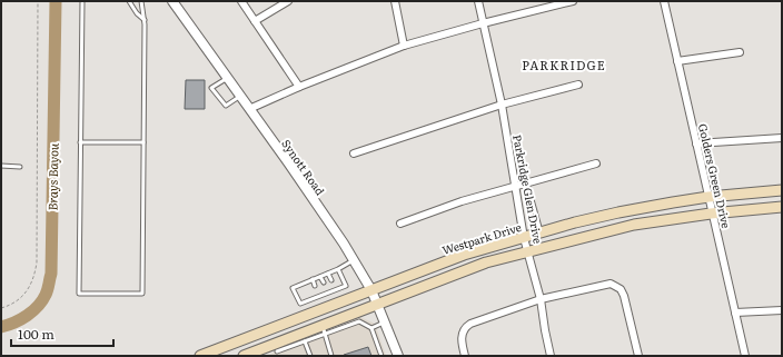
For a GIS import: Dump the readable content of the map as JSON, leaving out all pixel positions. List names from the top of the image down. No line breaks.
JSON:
{"streets":{"main road":["Westpark Drive"],"street":["Synott Road","Golders Green Drive","Parkridge Glen Drive"]},"crossings":[["Synott Road","Westpark Drive"],["Golders Green Drive","Westpark Drive"],["Parkridge Glen Drive","Westpark Drive"]],"districts":["PARKRIDGE"],"water":["Brays Bayou"],"scale_bar":"100 m"}
